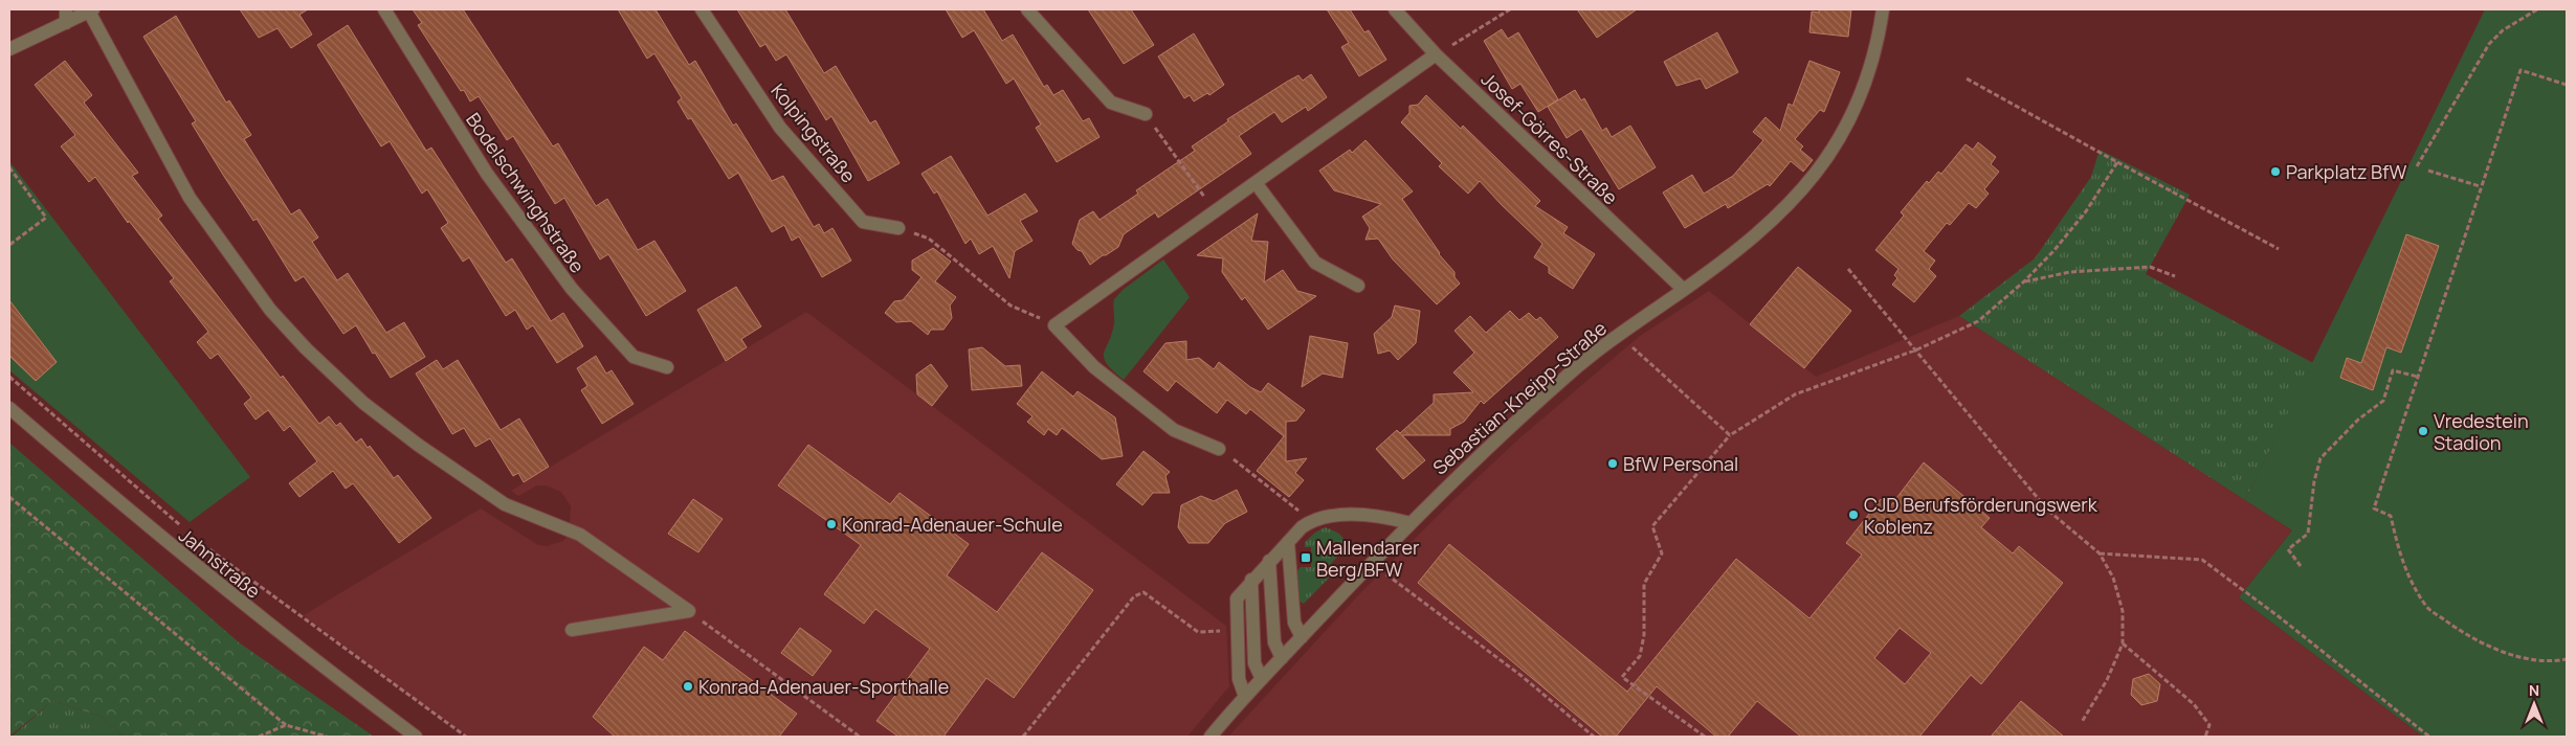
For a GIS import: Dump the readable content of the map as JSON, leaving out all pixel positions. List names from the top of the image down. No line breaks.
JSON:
{"streets":{"street":["Kolpingstraße","Josef-Görres-Straße","Bodelschwinghstraße","Sebastian-Kneipp-Straße","Jahnstraße"]},"crossings":[["Josef-Görres-Straße","Sebastian-Kneipp-Straße"]],"places":{"other":["Parkplatz BfW","Vredestein Stadion","BfW Personal","CJD Berufsförderungswerk Koblenz","Konrad-Adenauer-Schule","Konrad-Adenauer-Sporthalle"],"transit":["Mallendarer Berg/BFW"]},"north":"top"}
